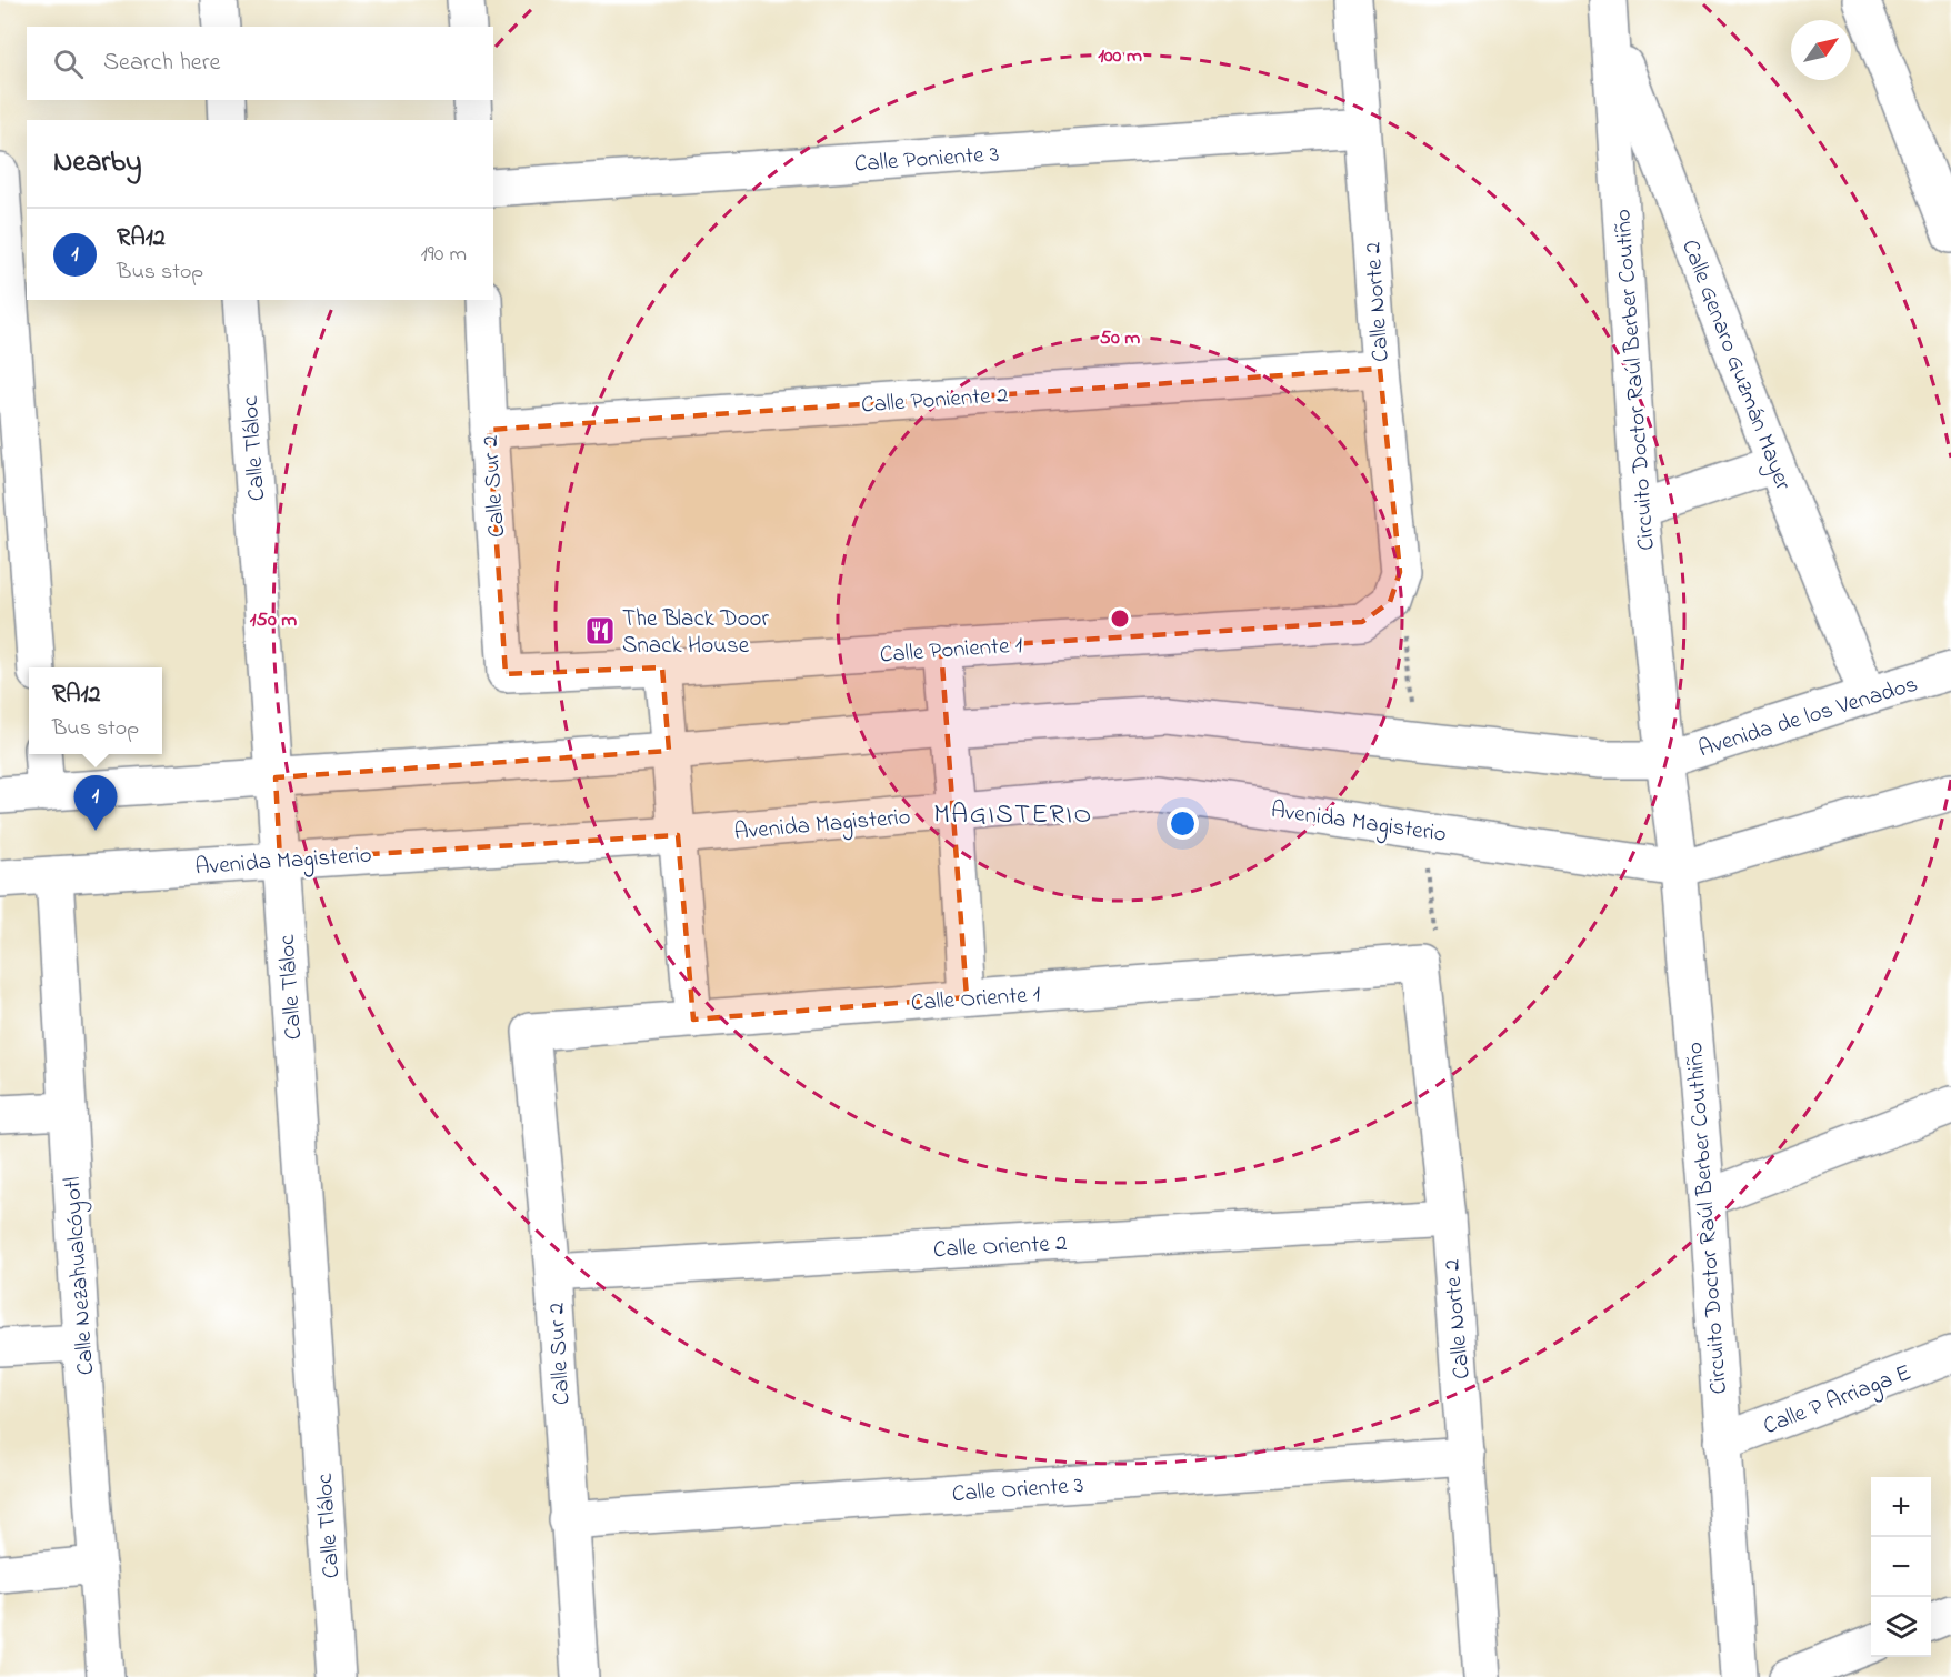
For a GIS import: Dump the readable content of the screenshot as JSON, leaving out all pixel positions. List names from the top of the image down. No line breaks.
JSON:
{"streets":{"street":["Calle Poniente 3","Calle Norte 2","Calle Genaro Guzmán Mayer","Circuito Doctor Raúl Berber Coutiño","Calle Poniente 2","Calle Tláloc","Calle Sur 2","Calle Poniente 1","Avenida de los Venados","Avenida Magisterio","Calle Oriente 1","Circuito Doctor Raúl Berber Couthiño","Calle Oriente 2","Calle Nezahualcóyotl","Calle P Arriaga E","Calle Oriente 3"]},"crossings":[["Calle Poniente 3","Calle Norte 2"],["Calle Norte 2","Calle Poniente 2"],["Calle Norte 2","Calle Poniente 1"],["Calle Norte 2","Calle Oriente 1"],["Calle Norte 2","Calle Oriente 2"],["Calle Norte 2","Calle Oriente 3"],["Calle Genaro Guzmán Mayer","Circuito Doctor Raúl Berber Coutiño"],["Calle Genaro Guzmán Mayer","Avenida de los Venados"],["Circuito Doctor Raúl Berber Coutiño","Avenida de los Venados"],["Circuito Doctor Raúl Berber Coutiño","Circuito Doctor Raúl Berber Couthiño"],["Calle Poniente 2","Calle Sur 2"],["Calle Tláloc","Avenida Magisterio"],["Calle Sur 2","Calle Poniente 1"],["Calle Sur 2","Calle Oriente 1"],["Calle Sur 2","Calle Oriente 2"],["Calle Sur 2","Calle Oriente 3"],["Avenida de los Venados","Circuito Doctor Raúl Berber Couthiño"],["Avenida Magisterio","Circuito Doctor Raúl Berber Couthiño"],["Avenida Magisterio","Calle Nezahualcóyotl"],["Circuito Doctor Raúl Berber Couthiño","Calle P Arriaga E"]],"districts":["MAGISTERIO"],"places":{"restaurant":["The Black Door Snack House"]},"north":"top right","page":{"search":"Search here","heading":"Nearby","list":[{"mark":"1","name":"RA12","note":"Bus stop","value":"190 m"}],"popup":["RA12","Bus stop"],"pins":"1","map_buttons":["+","−"]},"rings":["100 m","50 m","150 m"]}
